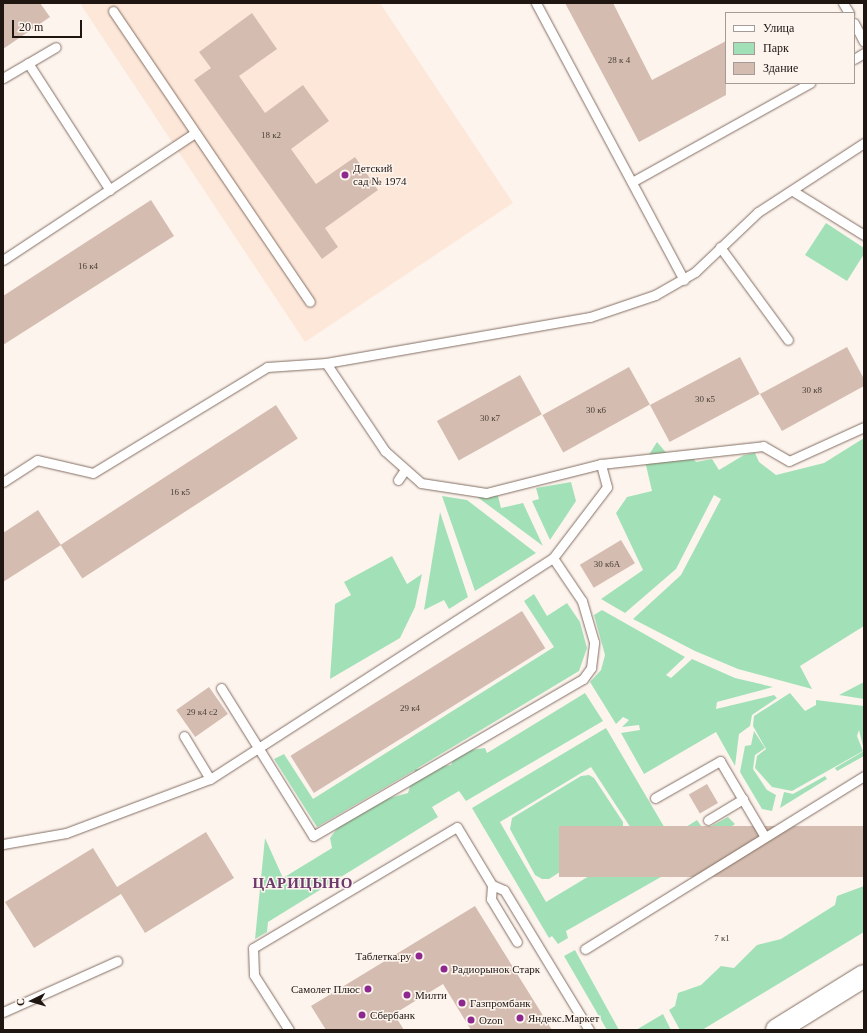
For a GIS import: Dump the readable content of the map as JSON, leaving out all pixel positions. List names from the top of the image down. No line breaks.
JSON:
{"districts":["ЦАРИЦЫНО"],"places":["Детский сад № 1974","Таблетка.ру","Радиорынок Старк","Самолет Плюс","Милти","Газпромбанк","Сбербанк","Яндекс.Маркет","Ozon"],"house_numbers":["28 к 4","18 к2","16 к4","30 к8","30 к5","30 к6","30 к7","16 к5","30 к6А","29 к4","29 к4 с2","7 к1"],"legend":["Улица","Парк","Здание"],"scale_bar":"20 m","north":"left"}
